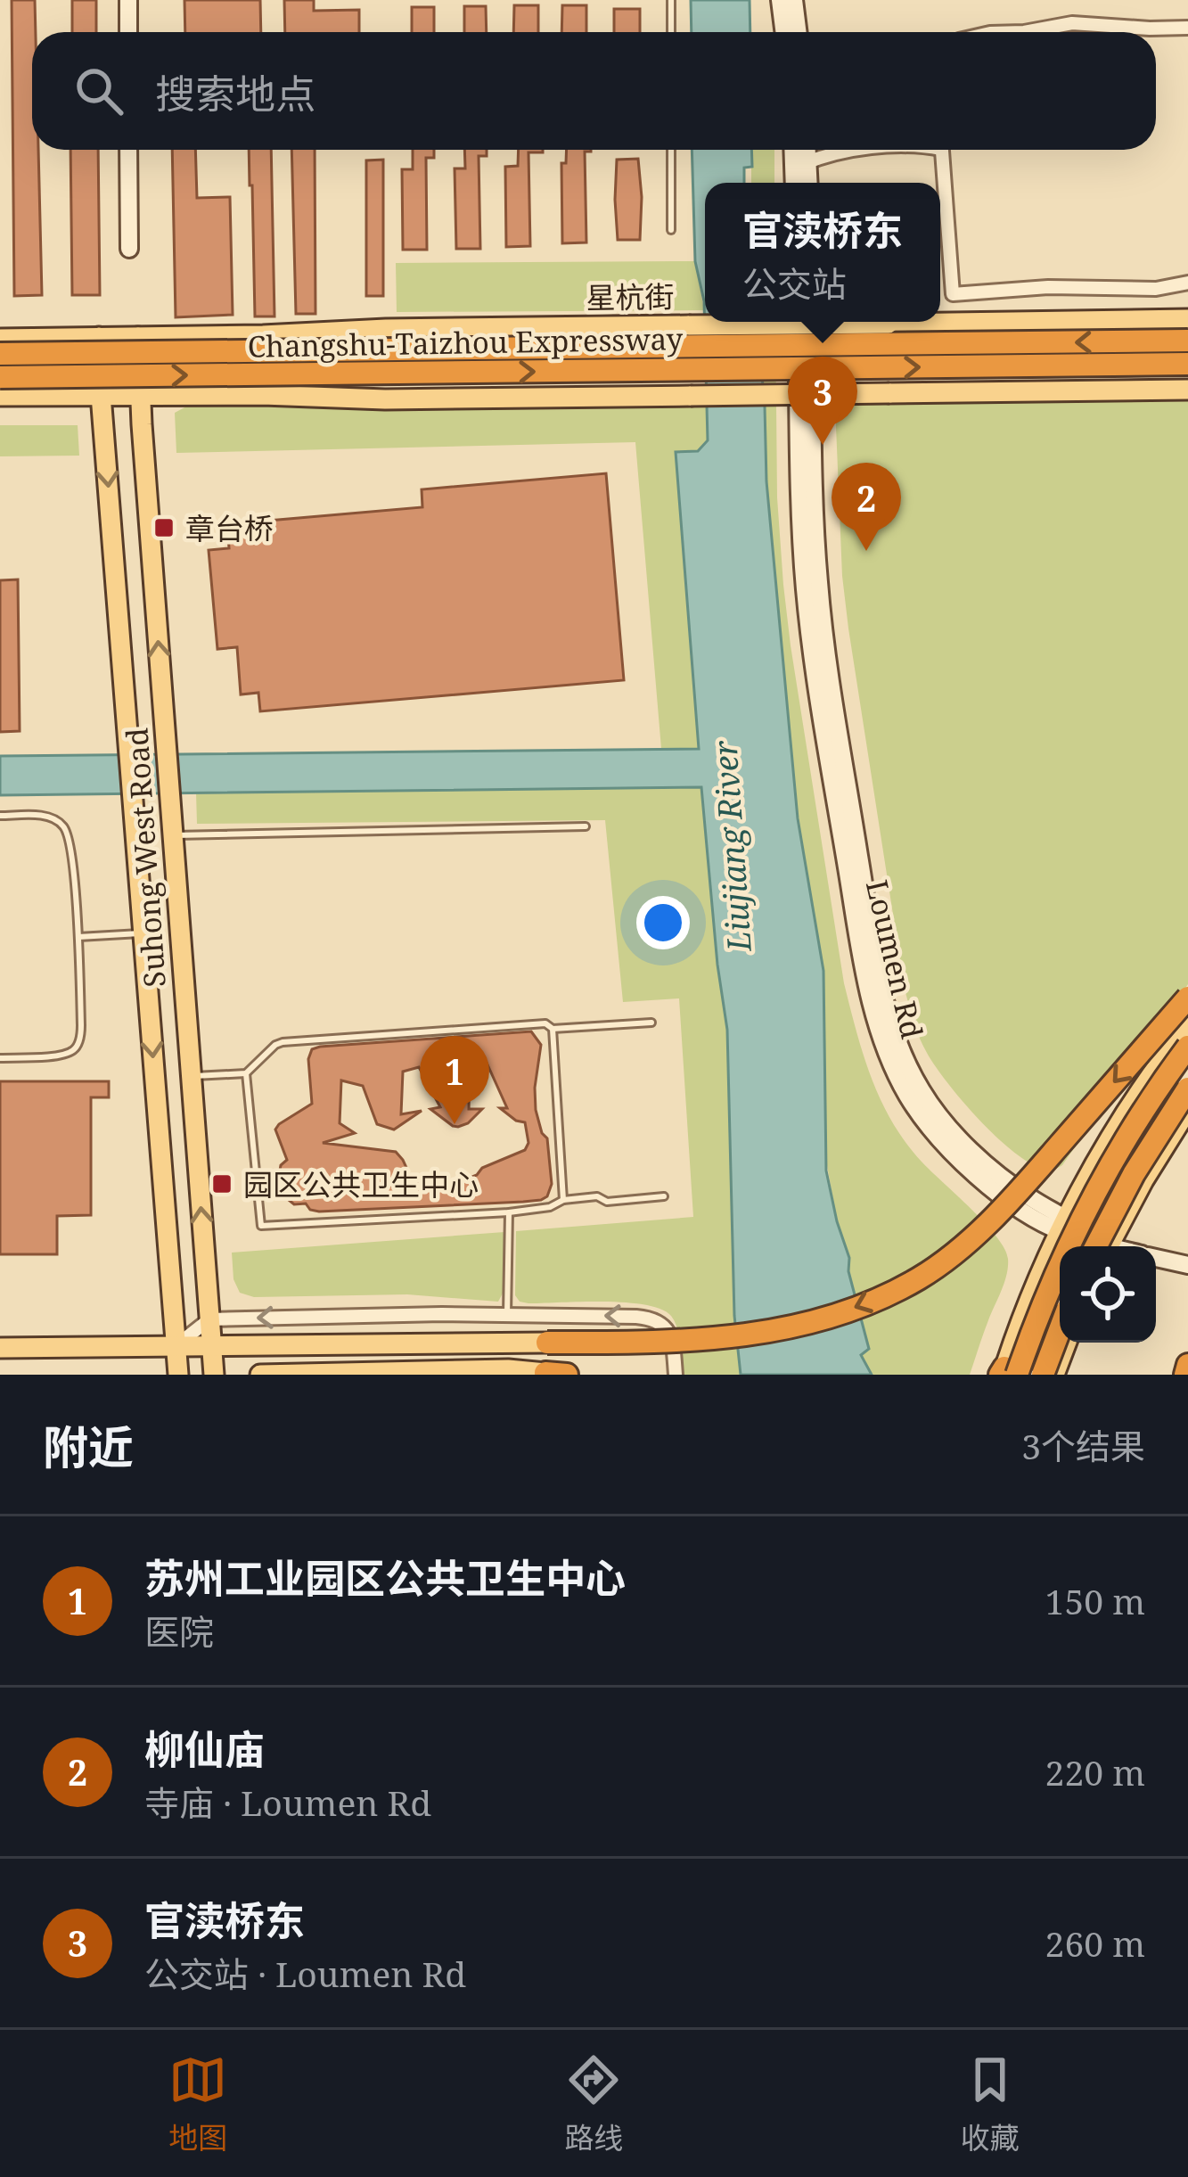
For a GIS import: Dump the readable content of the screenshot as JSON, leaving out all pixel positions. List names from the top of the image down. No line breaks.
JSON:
{"streets":{"highway":["Changshu-Taizhou Expressway"],"main road":["星杭街","Suhong West Road","Loumen Rd"]},"crossings":[["星杭街","Suhong West Road"]],"water":["Liujiang River"],"places":{"transit":["章台桥","园区公共卫生中心"]},"page":{"search":"搜索地点","popup":["官渎桥东","公交站"],"pins":["3","2","1"],"heading":["附近","3个结果"],"list":[{"mark":"1","name":"苏州工业园区公共卫生中心","note":"医院","value":"150 m"},{"mark":"2","name":"柳仙庙","note":"寺庙 · Loumen Rd","value":"220 m"},{"mark":"3","name":"官渎桥东","note":"公交站 · Loumen Rd","value":"260 m"}],"nav":["地图","路线","收藏"]}}
